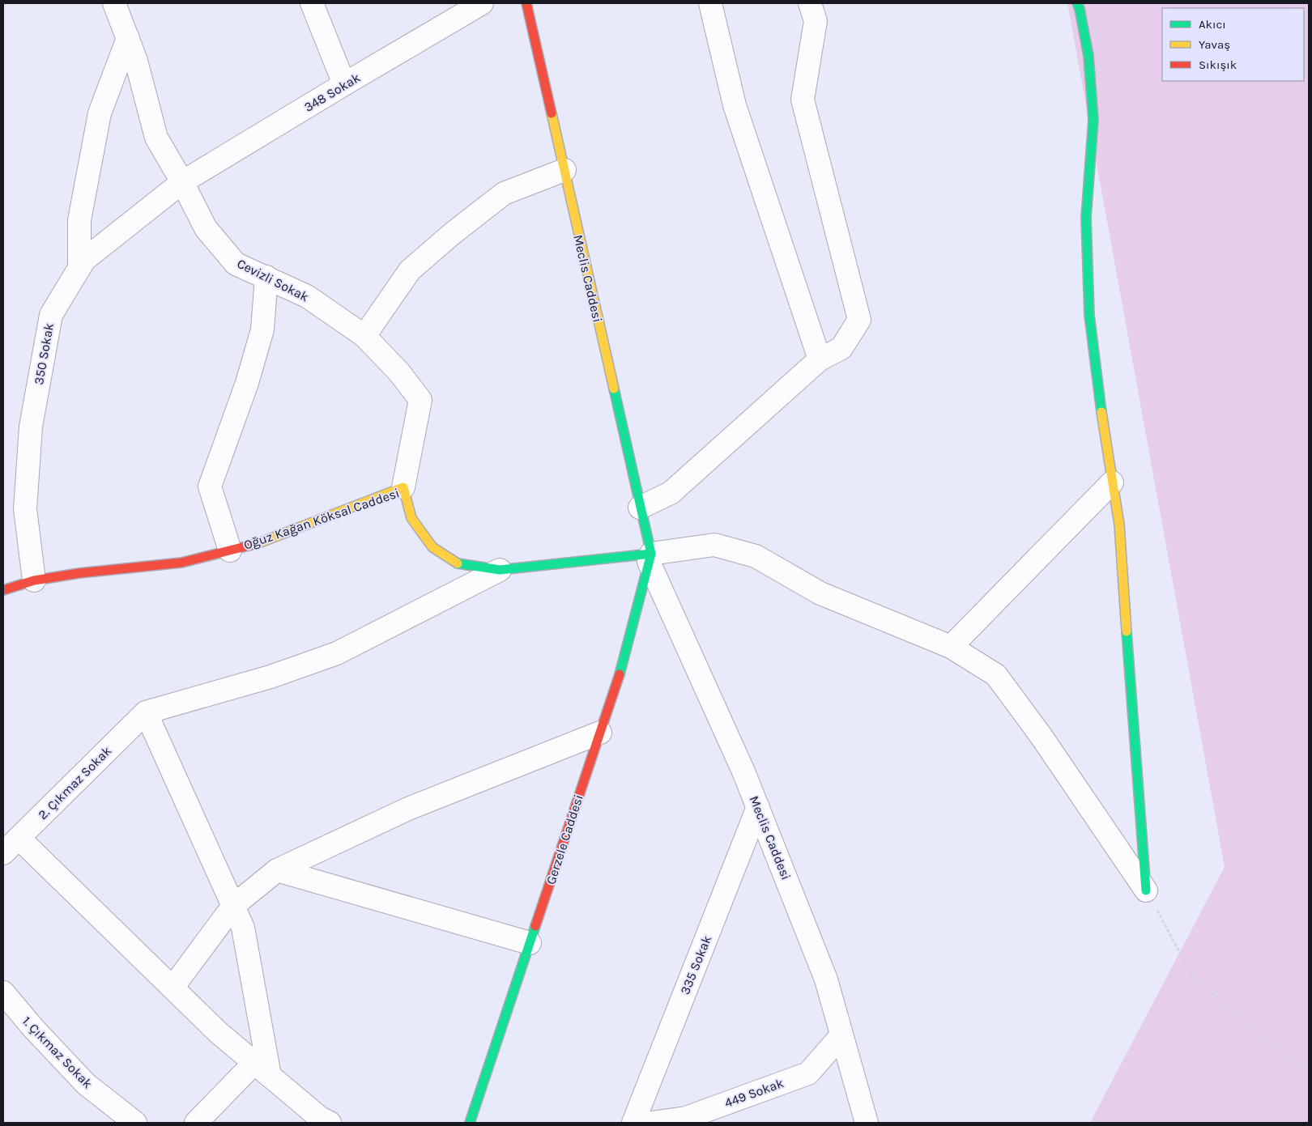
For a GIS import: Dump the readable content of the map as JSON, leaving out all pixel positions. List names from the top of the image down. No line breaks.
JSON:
{"streets":{"street":["348 Sokak","Meclis Caddesi","Cevizli Sokak","350 Sokak","Oğuz Kağan Köksal Caddesi","2. Çıkmaz Sokak","Gerzele Caddesi","335 Sokak","1. Çıkmaz Sokak","449 Sokak"]},"crossings":[["348 Sokak","Cevizli Sokak"],["348 Sokak","350 Sokak"],["Meclis Caddesi","Oğuz Kağan Köksal Caddesi"],["Meclis Caddesi","Gerzele Caddesi"],["Meclis Caddesi","335 Sokak"],["Meclis Caddesi","449 Sokak"],["Cevizli Sokak","350 Sokak"],["Cevizli Sokak","Oğuz Kağan Köksal Caddesi"],["350 Sokak","Oğuz Kağan Köksal Caddesi"],["Oğuz Kağan Köksal Caddesi","Gerzele Caddesi"]],"legend":["Akıcı","Yavaş","Sıkışık"]}
